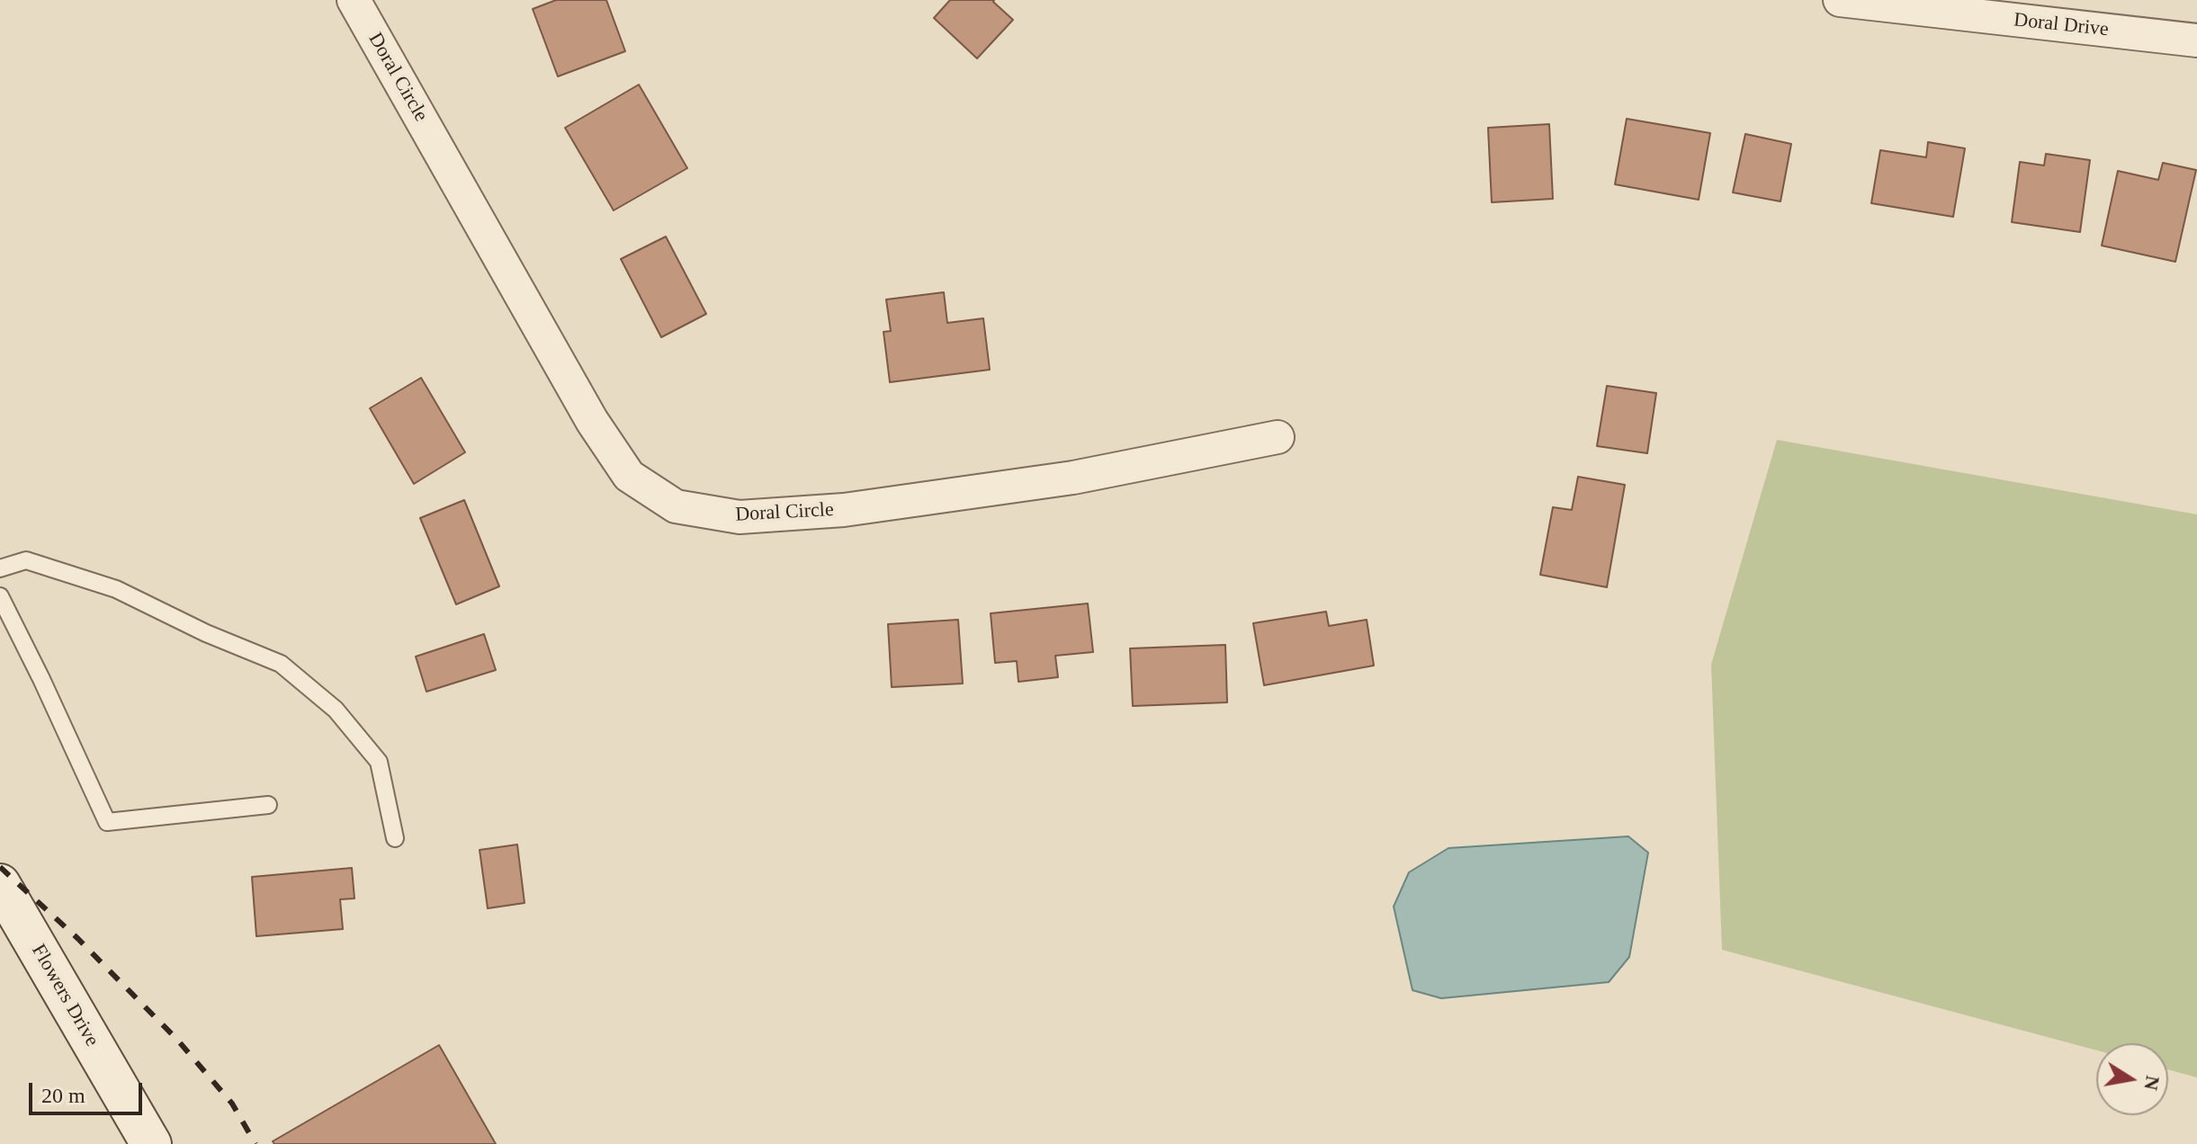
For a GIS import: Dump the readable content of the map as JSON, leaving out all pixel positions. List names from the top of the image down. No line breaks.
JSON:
{"streets":{"street":["Doral Drive","Doral Circle","Flowers Drive"]},"scale_bar":"20 m","north":"right"}
